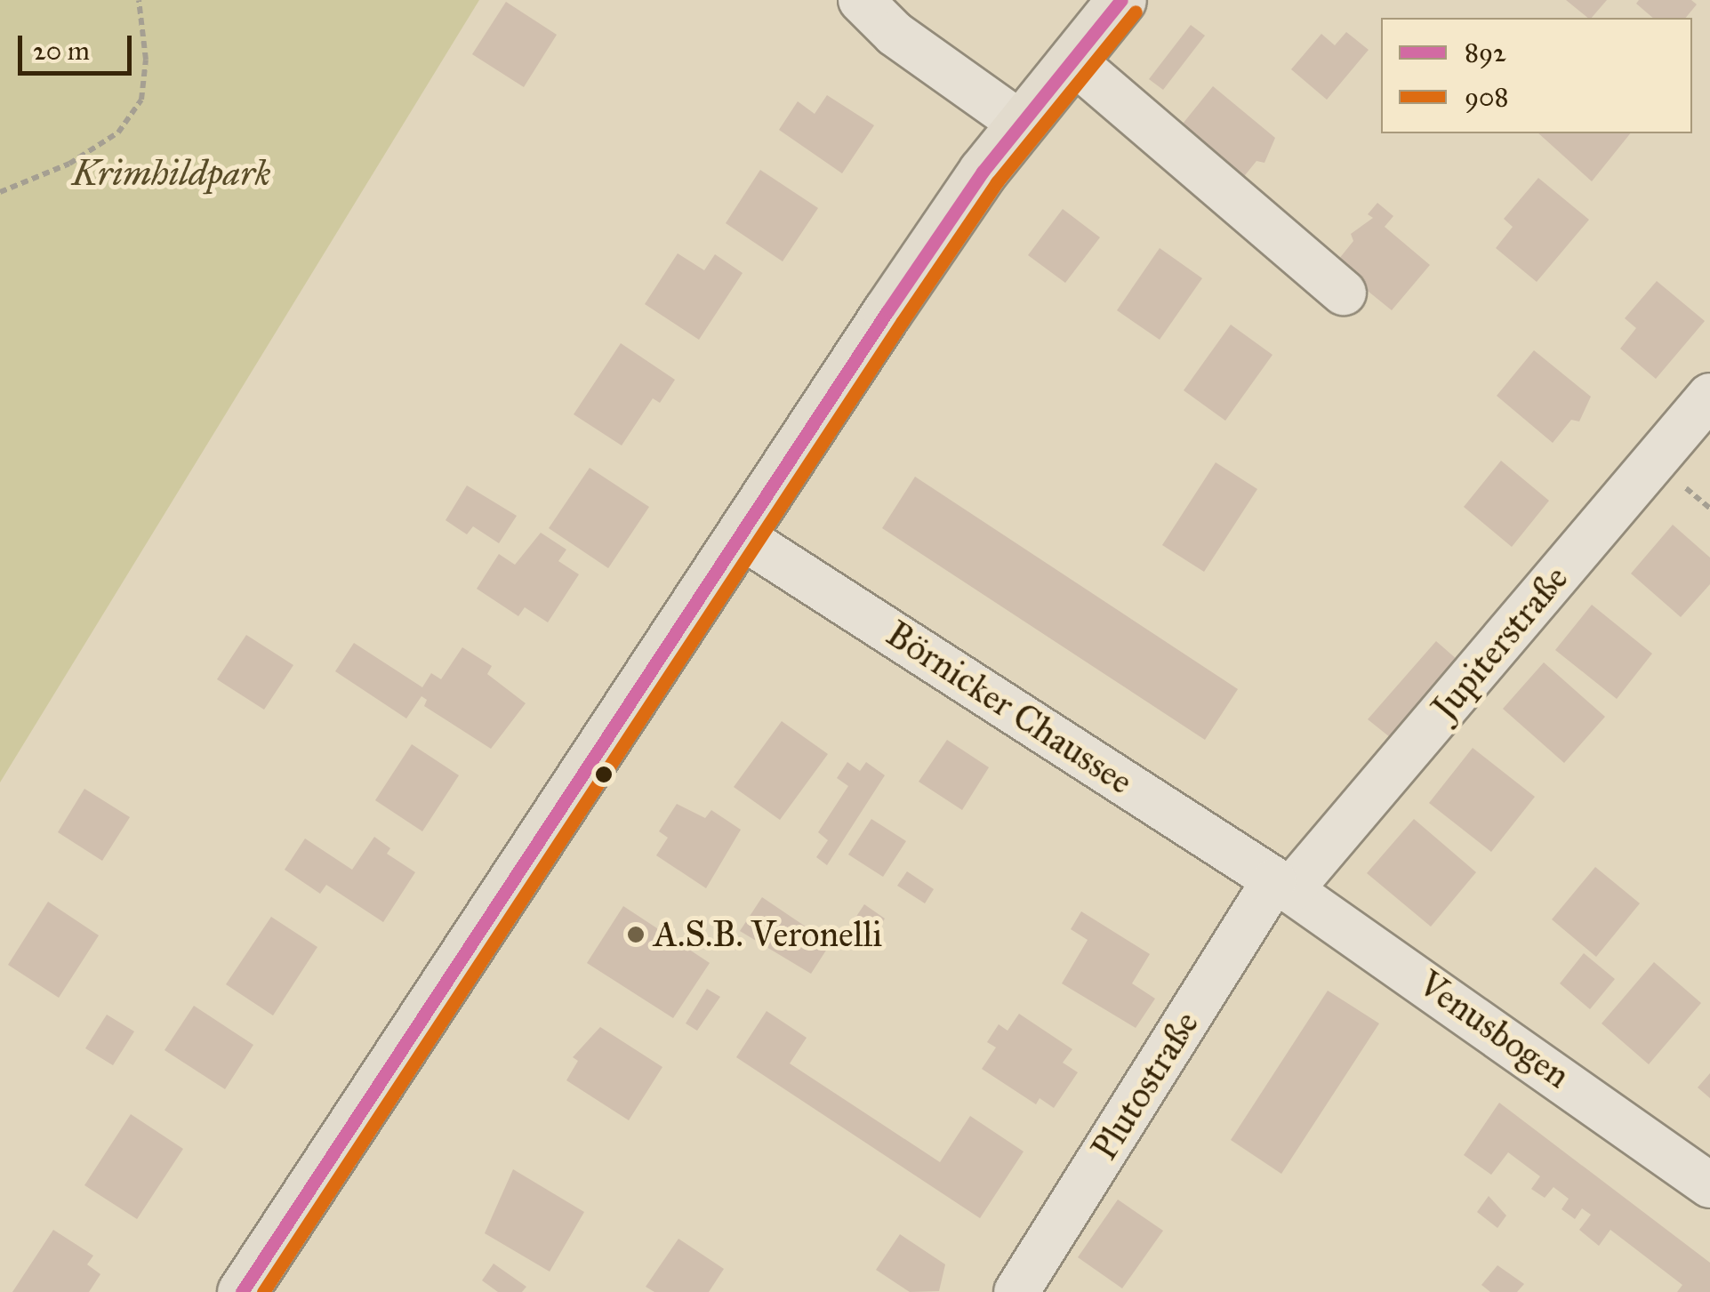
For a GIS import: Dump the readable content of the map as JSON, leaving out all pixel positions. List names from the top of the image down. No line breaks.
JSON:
{"streets":{"street":["Jupiterstraße","Börnicker Chaussee","Venusbogen","Plutostraße"]},"crossings":[["Jupiterstraße","Börnicker Chaussee"],["Jupiterstraße","Venusbogen"],["Jupiterstraße","Plutostraße"],["Börnicker Chaussee","Venusbogen"],["Börnicker Chaussee","Plutostraße"],["Venusbogen","Plutostraße"]],"parks":["Krimhildpark"],"places":["A.S.B. Veronelli"],"lines":["transit line 892","transit line 908"],"legend":["892","908"],"scale_bar":"20 m"}
